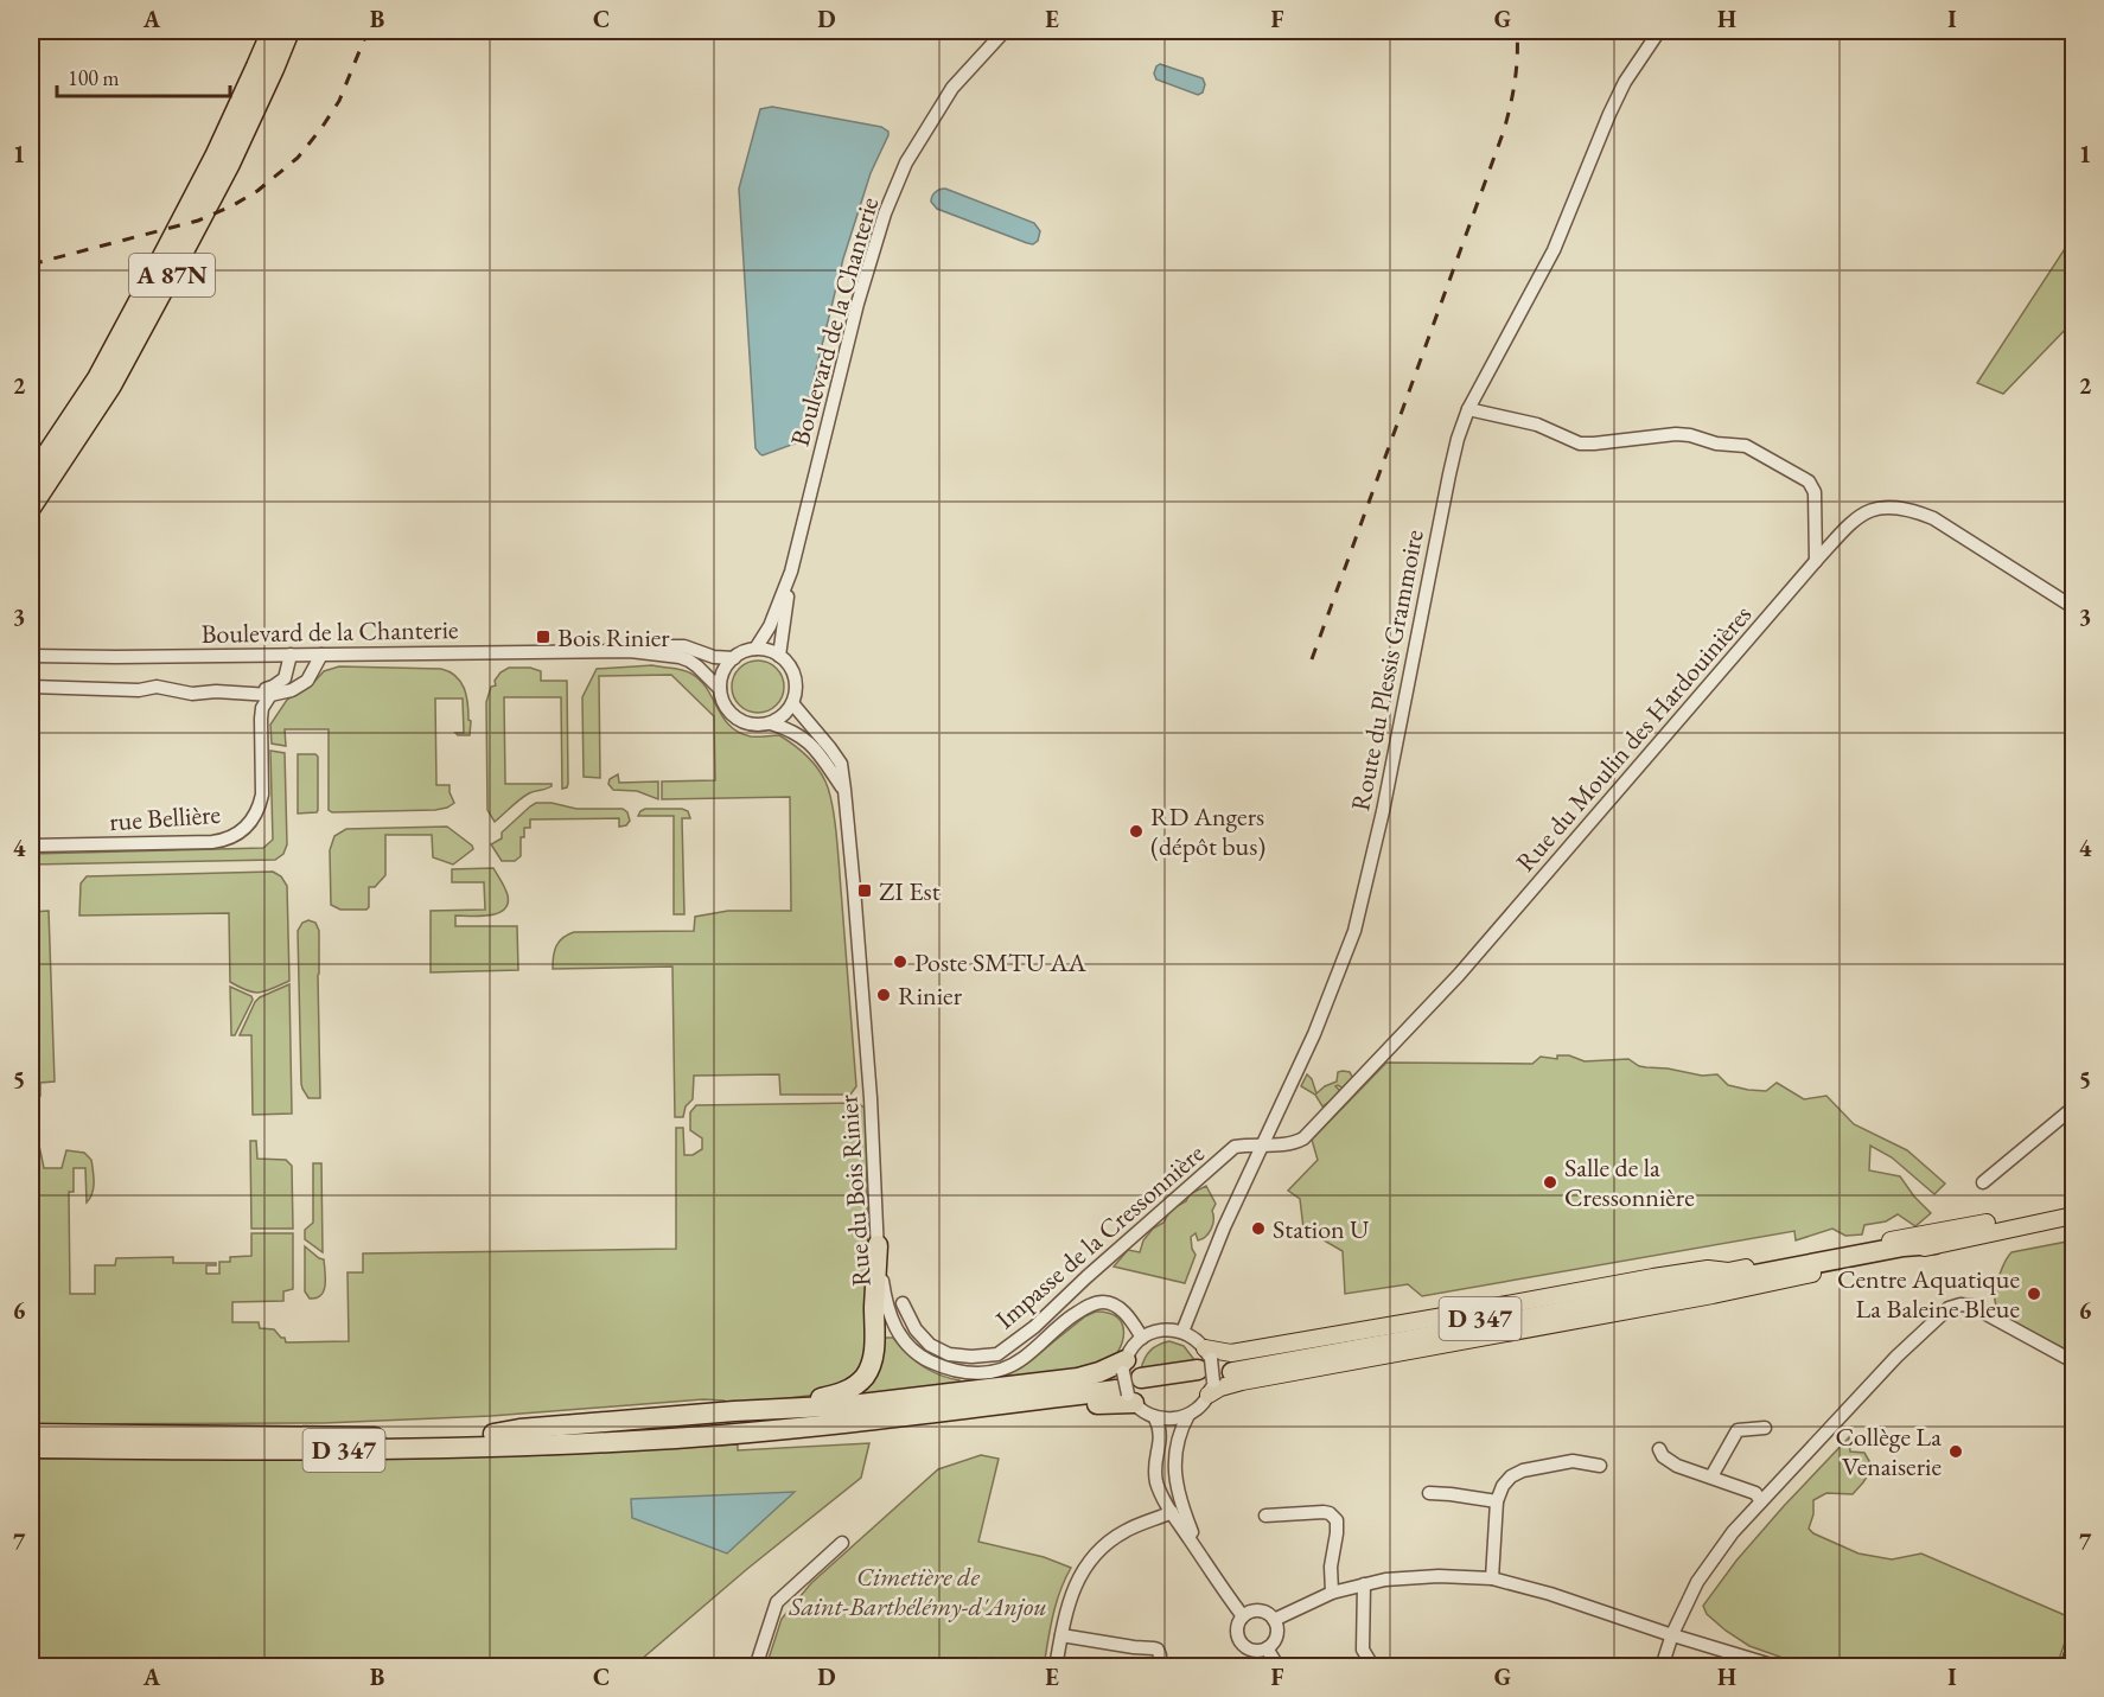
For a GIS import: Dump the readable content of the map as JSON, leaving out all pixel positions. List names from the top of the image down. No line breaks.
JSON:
{"streets":{"highway":["A 87N","D 347"],"street":["Boulevard de la Chanterie","Route du Plessis Grammoire","Rue du Moulin des Hardouinières","rue Bellière","Rue du Bois Rinier","Impasse de la Cressonnière"]},"crossings":[["Boulevard de la Chanterie","Rue du Bois Rinier"],["Route du Plessis Grammoire","Rue du Moulin des Hardouinières"],["Route du Plessis Grammoire","Impasse de la Cressonnière"],["Rue du Moulin des Hardouinières","Impasse de la Cressonnière"]],"parks":["Cimetière de Saint-Barthélémy-d'Anjou"],"places":{"transit":["Bois Rinier","ZI Est"],"other":["RD Angers (dépôt bus)","Poste SMTU AA","Rinier","Salle de la Cressonnière","Station U","Centre Aquatique La Baleine Bleue","Collège La Venaiserie"]},"scale_bar":"100 m","grid":{"columns":["A","B","C","D","E","F","G","H","I"],"rows":["1","2","3","4","5","6","7"]}}
